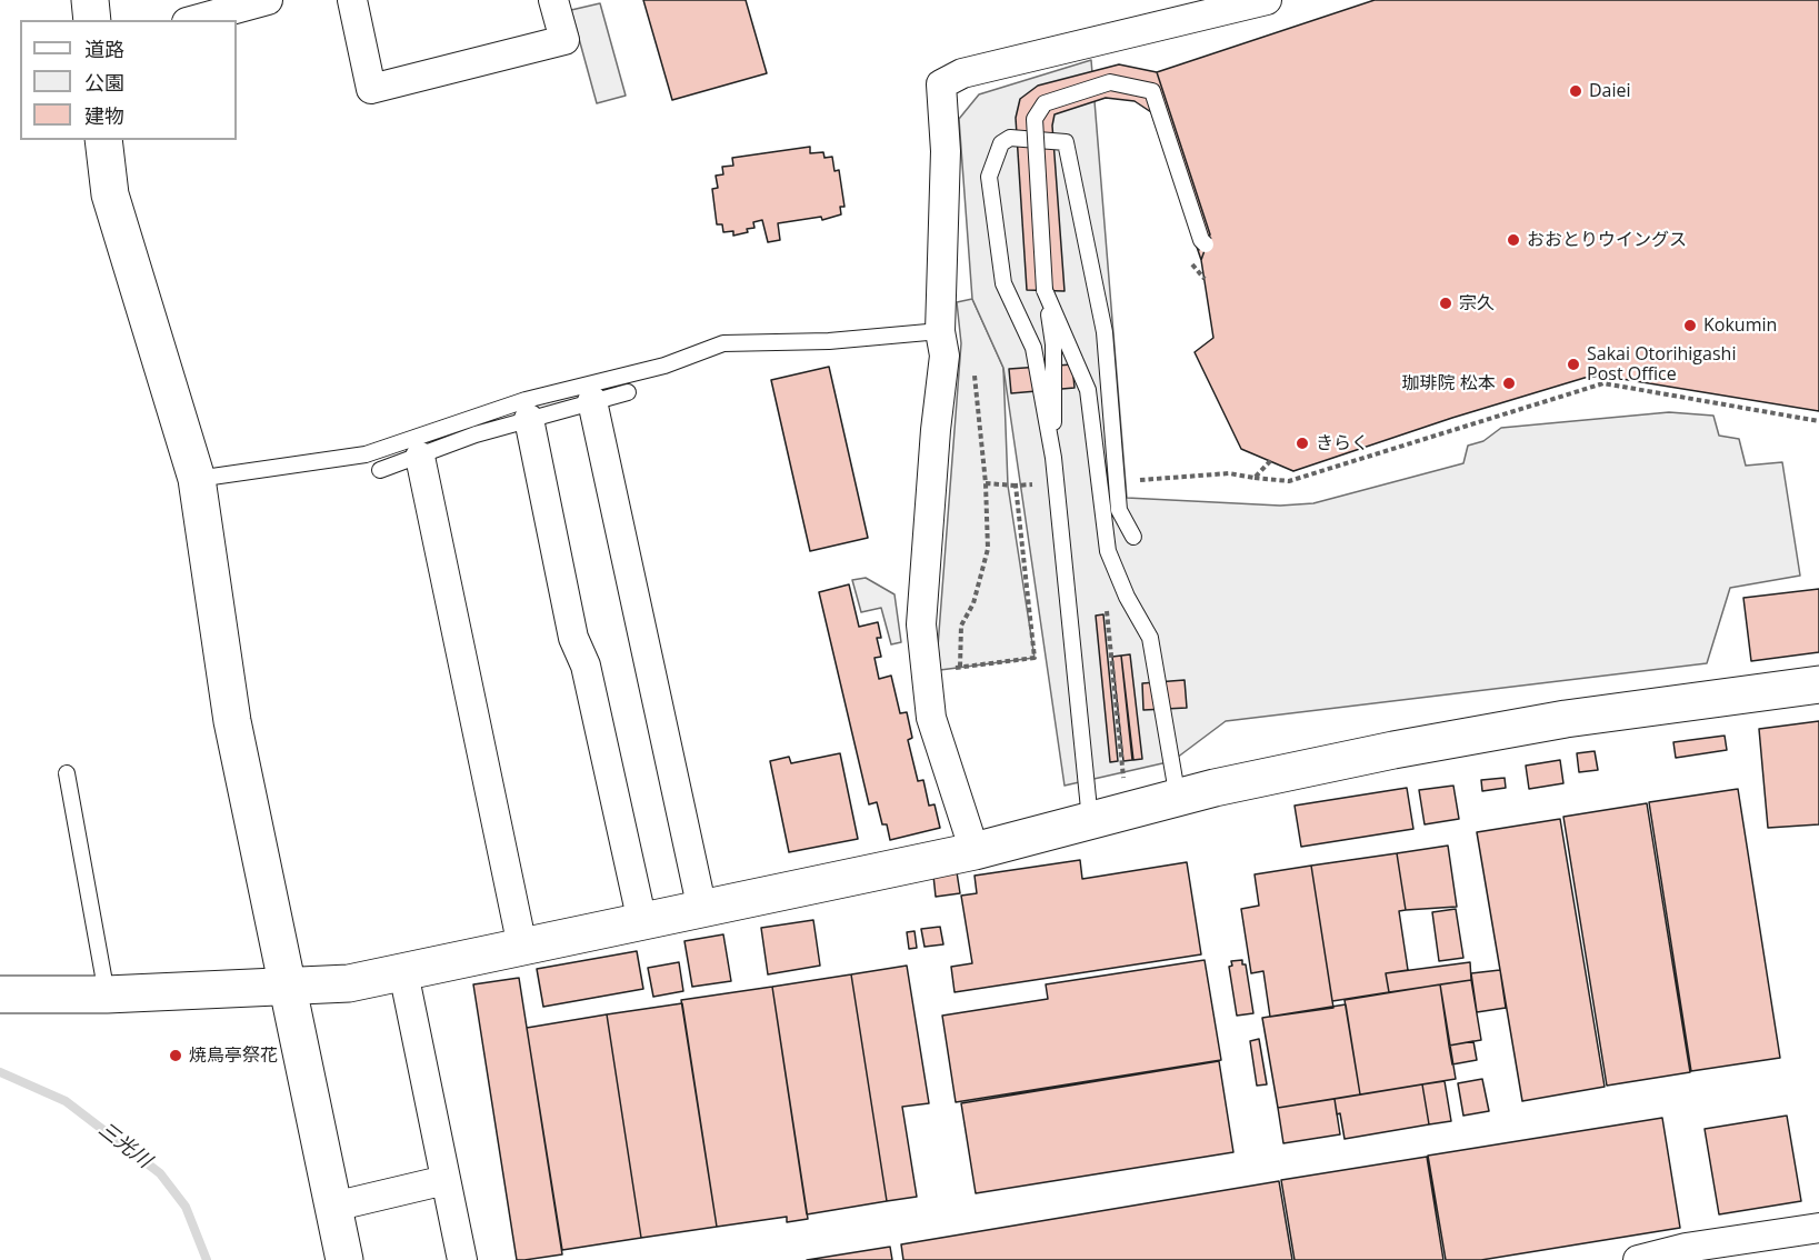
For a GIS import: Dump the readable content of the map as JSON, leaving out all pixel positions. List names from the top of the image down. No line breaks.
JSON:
{"water":["三光川"],"places":["Daiei","おおとりウイングス","宗久","Kokumin","Sakai Otorihigashi Post Office","珈琲院 松本","きらく","焼鳥亭祭花"],"legend":["道路","公園","建物"]}
